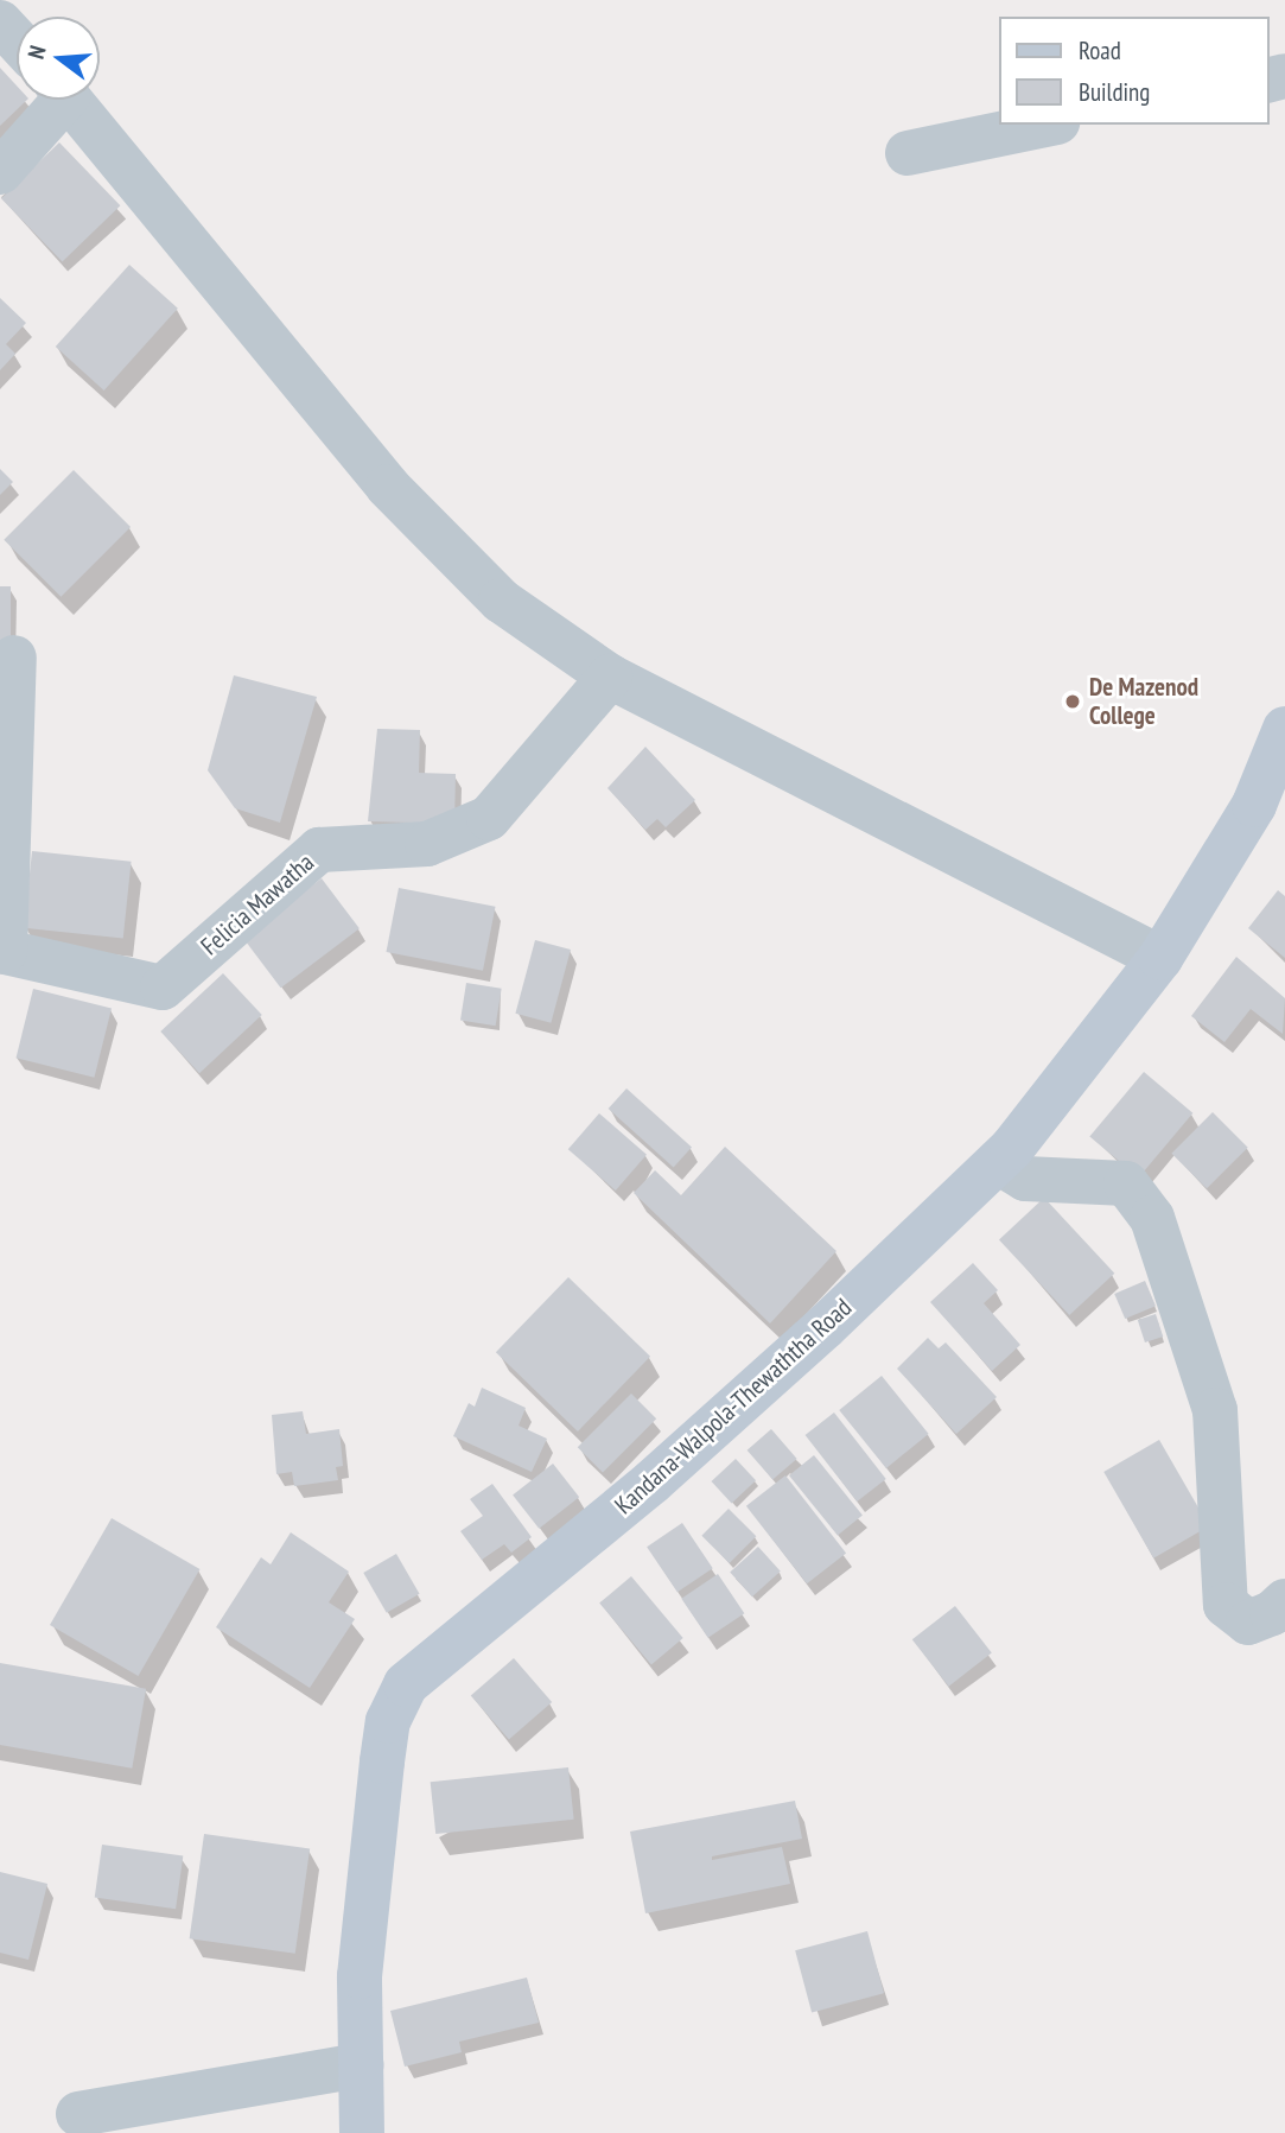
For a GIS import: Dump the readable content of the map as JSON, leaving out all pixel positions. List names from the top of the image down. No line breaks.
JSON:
{"streets":{"street":["Felicia Mawatha","Kandana-Walpola-Thewaththa Road"]},"places":["De Mazenod College"],"legend":["Road","Building"],"north":"left"}
